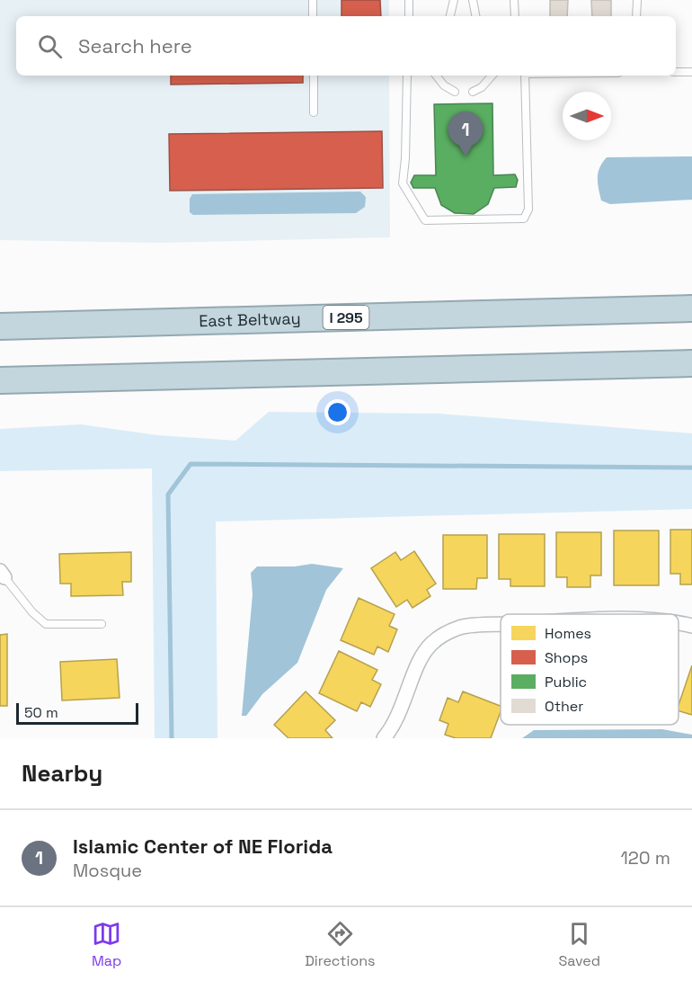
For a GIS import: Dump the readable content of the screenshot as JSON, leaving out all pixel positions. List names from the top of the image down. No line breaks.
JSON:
{"streets":{"highway":["I 295","East Beltway"]},"legend":["Homes","Shops","Public","Other"],"scale_bar":"50 m","north":"right","page":{"search":"Search here","pins":"1","scale":"50 m","heading":"Nearby","list":[{"mark":"1","name":"Islamic Center of NE Florida","note":"Mosque","value":"120 m"}],"nav":["Map","Directions","Saved"]}}
